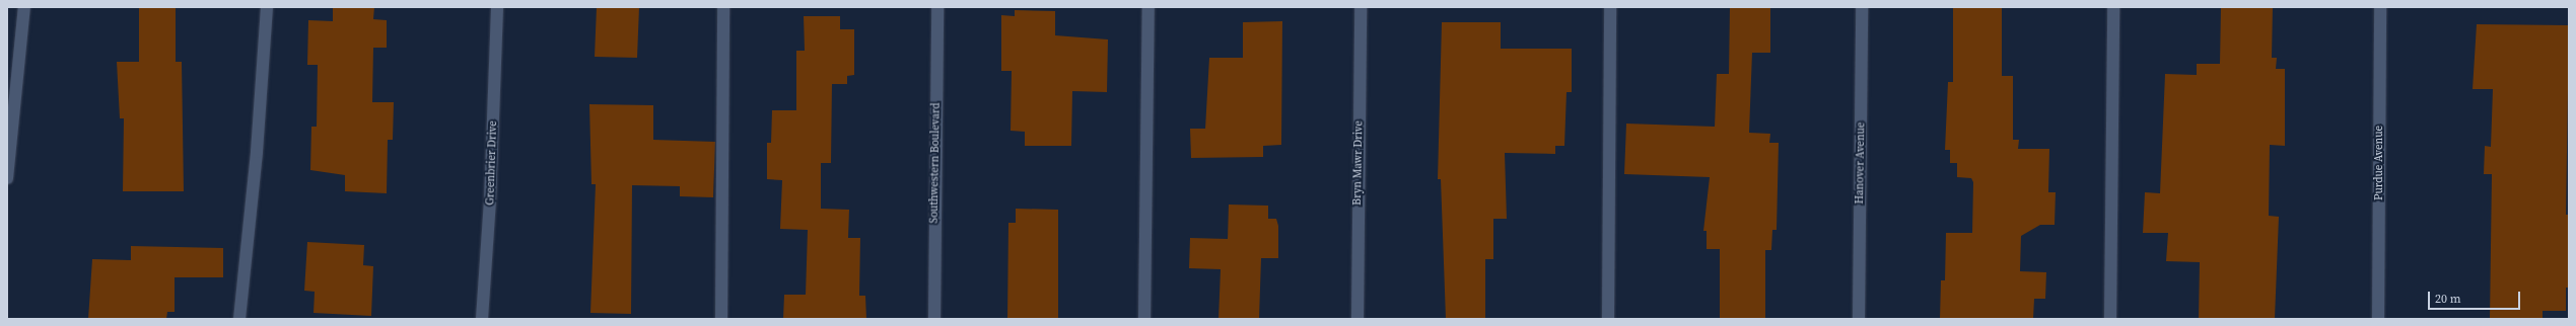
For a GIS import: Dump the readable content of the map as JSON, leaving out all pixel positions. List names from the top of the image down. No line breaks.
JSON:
{"streets":{"street":["Greenbrier Drive","Southwestern Boulevard","Bryn Mawr Drive","Hanover Avenue","Purdue Avenue"]},"scale_bar":"20 m"}
